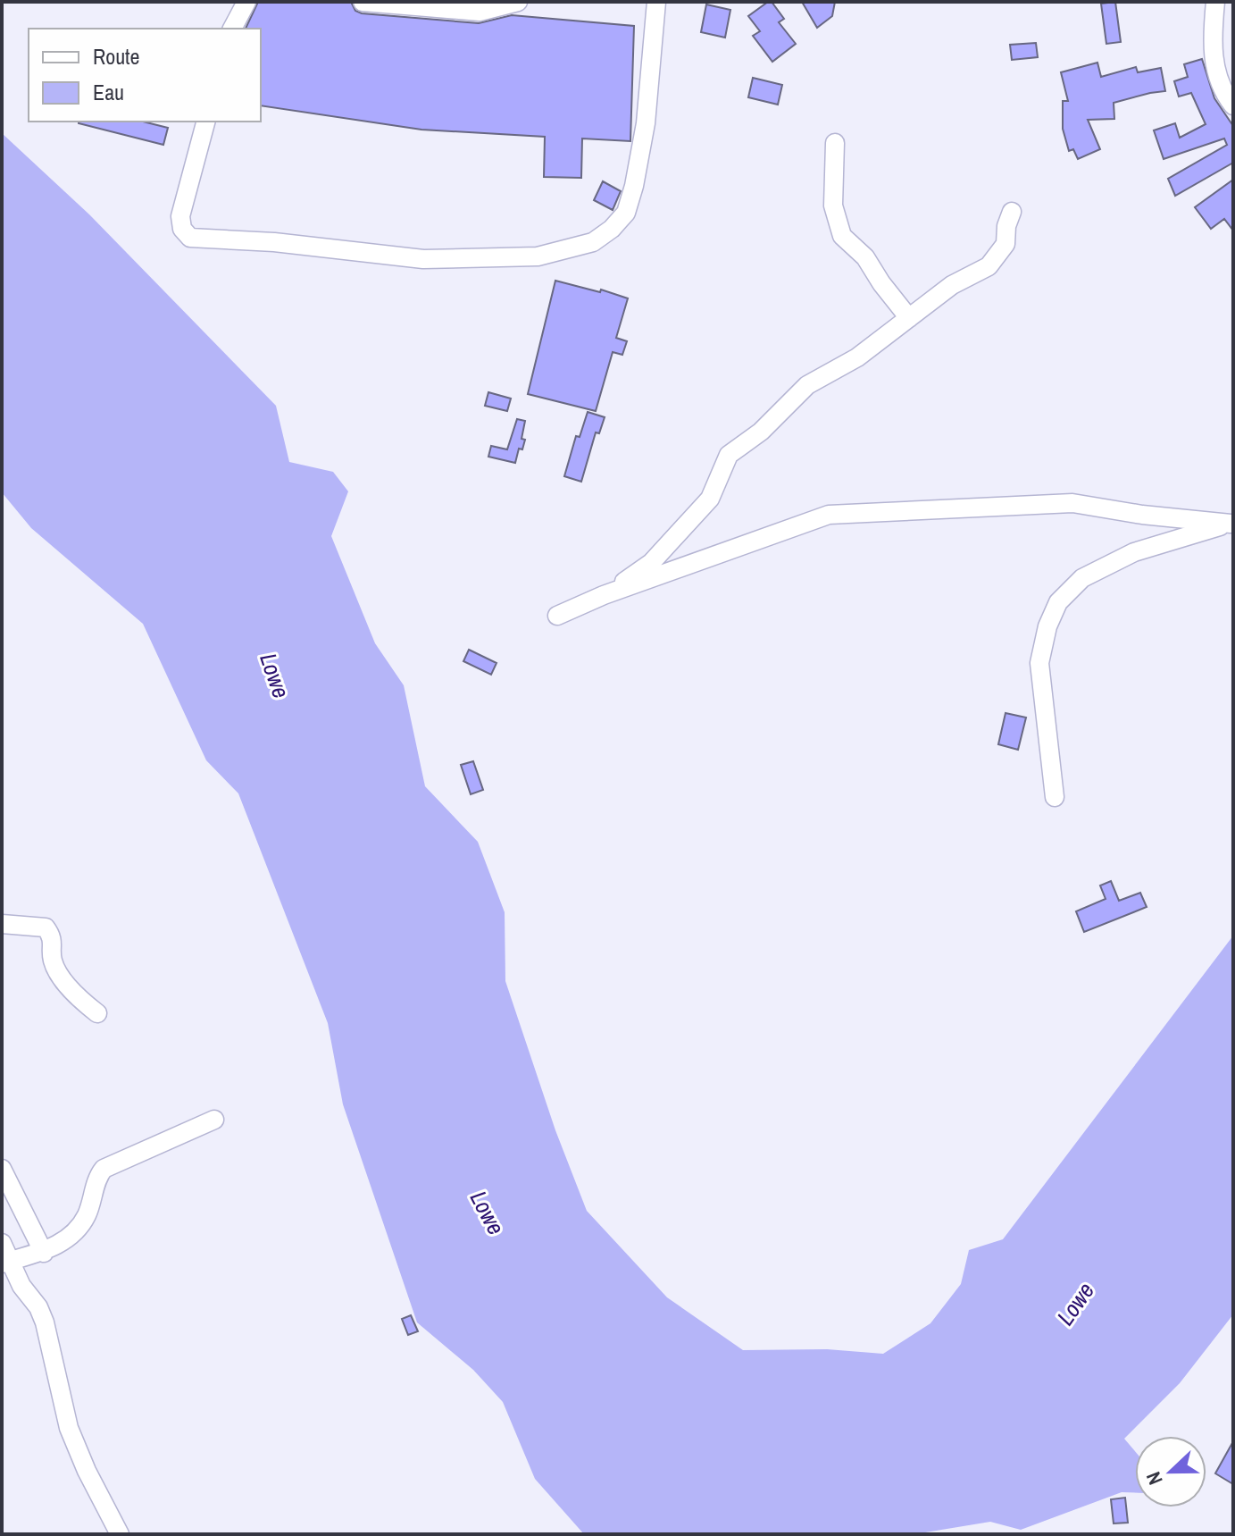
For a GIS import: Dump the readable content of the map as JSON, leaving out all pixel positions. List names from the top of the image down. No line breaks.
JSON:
{"water":["Lowe"],"legend":["Route","Eau"],"north":"left"}
